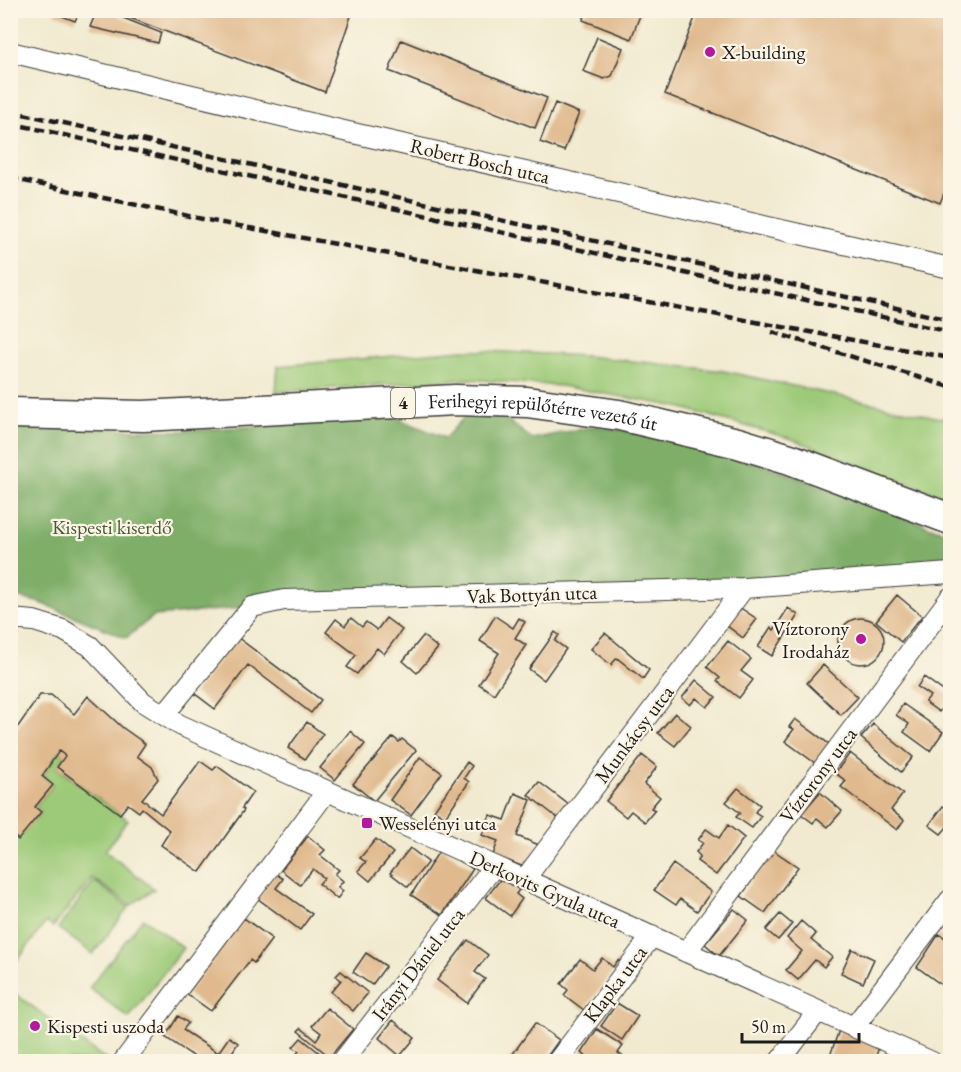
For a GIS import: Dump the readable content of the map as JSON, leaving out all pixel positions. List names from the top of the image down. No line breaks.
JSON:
{"streets":{"main road":["4","Ferihegyi repülőtérre vezető út"],"street":["Robert Bosch utca","Vak Bottyán utca","Munkácsy utca","Víztorony utca","Derkovits Gyula utca","Irányi Dániel utca","Klapka utca"]},"crossings":[["Vak Bottyán utca","Munkácsy utca"],["Vak Bottyán utca","Derkovits Gyula utca"],["Munkácsy utca","Derkovits Gyula utca"],["Víztorony utca","Derkovits Gyula utca"],["Derkovits Gyula utca","Irányi Dániel utca"],["Derkovits Gyula utca","Klapka utca"]],"parks":["Kispesti kiserdő"],"places":{"other":["X-building","Víztorony Irodaház","Kispesti uszoda"],"transit":["Wesselényi utca"]},"scale_bar":"50 m"}
